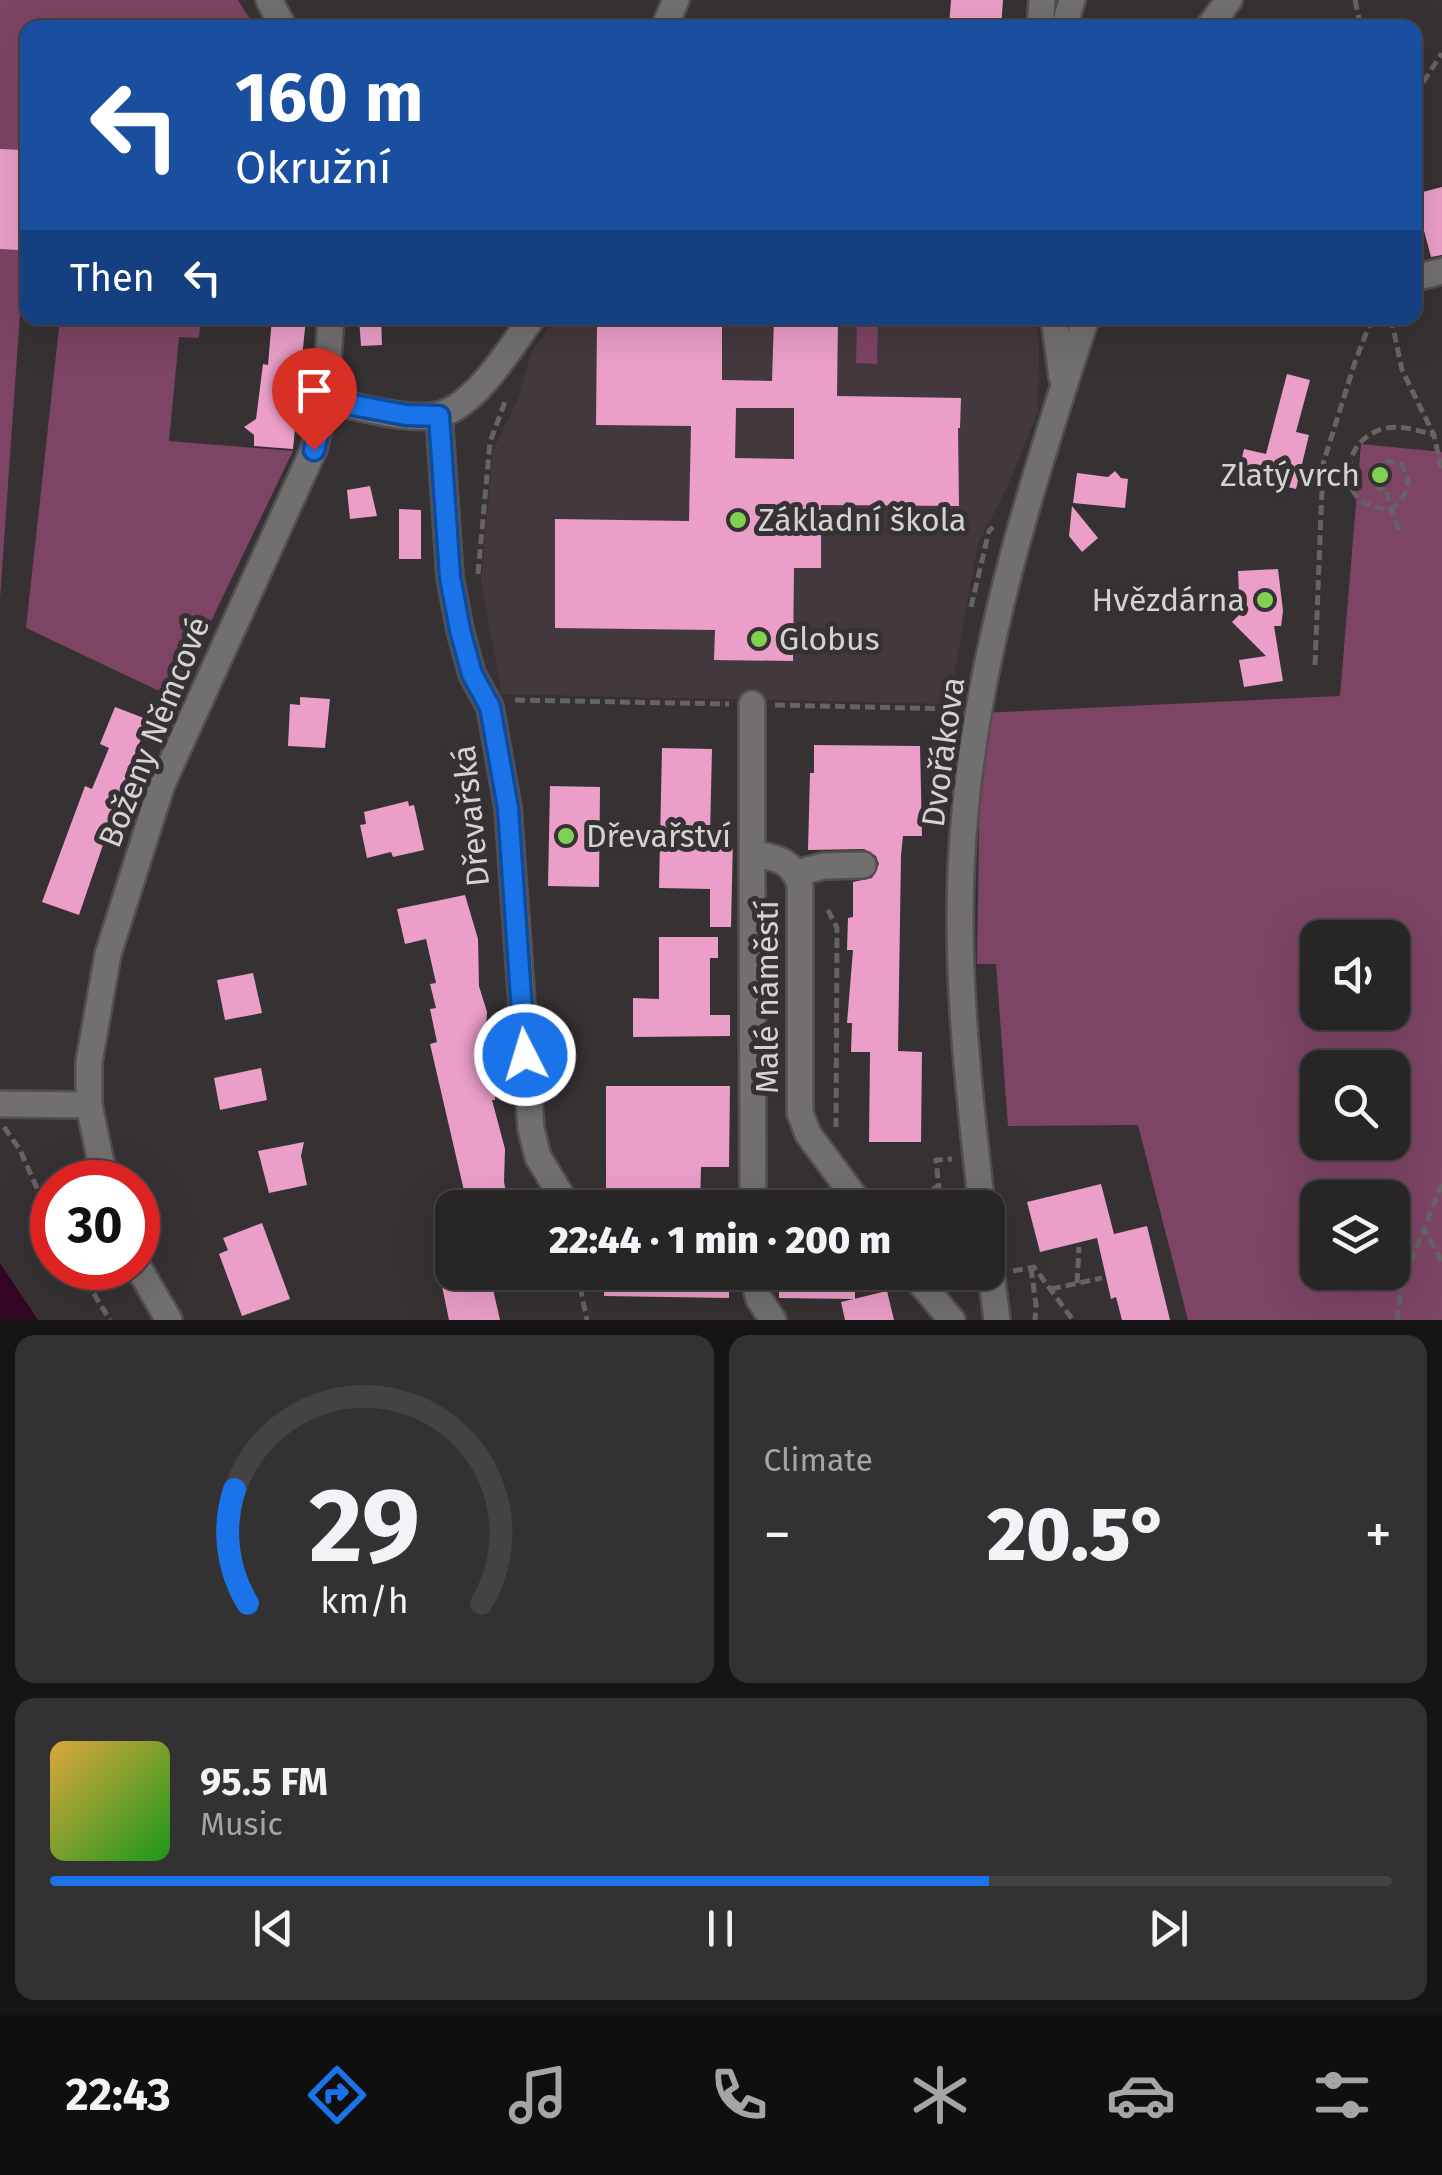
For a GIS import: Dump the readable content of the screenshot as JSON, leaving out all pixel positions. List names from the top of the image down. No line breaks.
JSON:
{"streets":{"street":["Boženy Němcové","Dvořákova","Dřevařská","Malé náměstí"]},"places":["Zlatý vrch","Základní škola","Hvězdárna","Globus","Dřevařství"],"page":{"turn":["160 m","Okružní"],"then":"Then","limit":"30","trip":"22:44 · 1 min · 200 m","tile":"Climate","heat":["−","20.5°","+"],"song":["95.5 FM","Music"],"tabs":"22:43","gauge":["29","km/h"]}}
